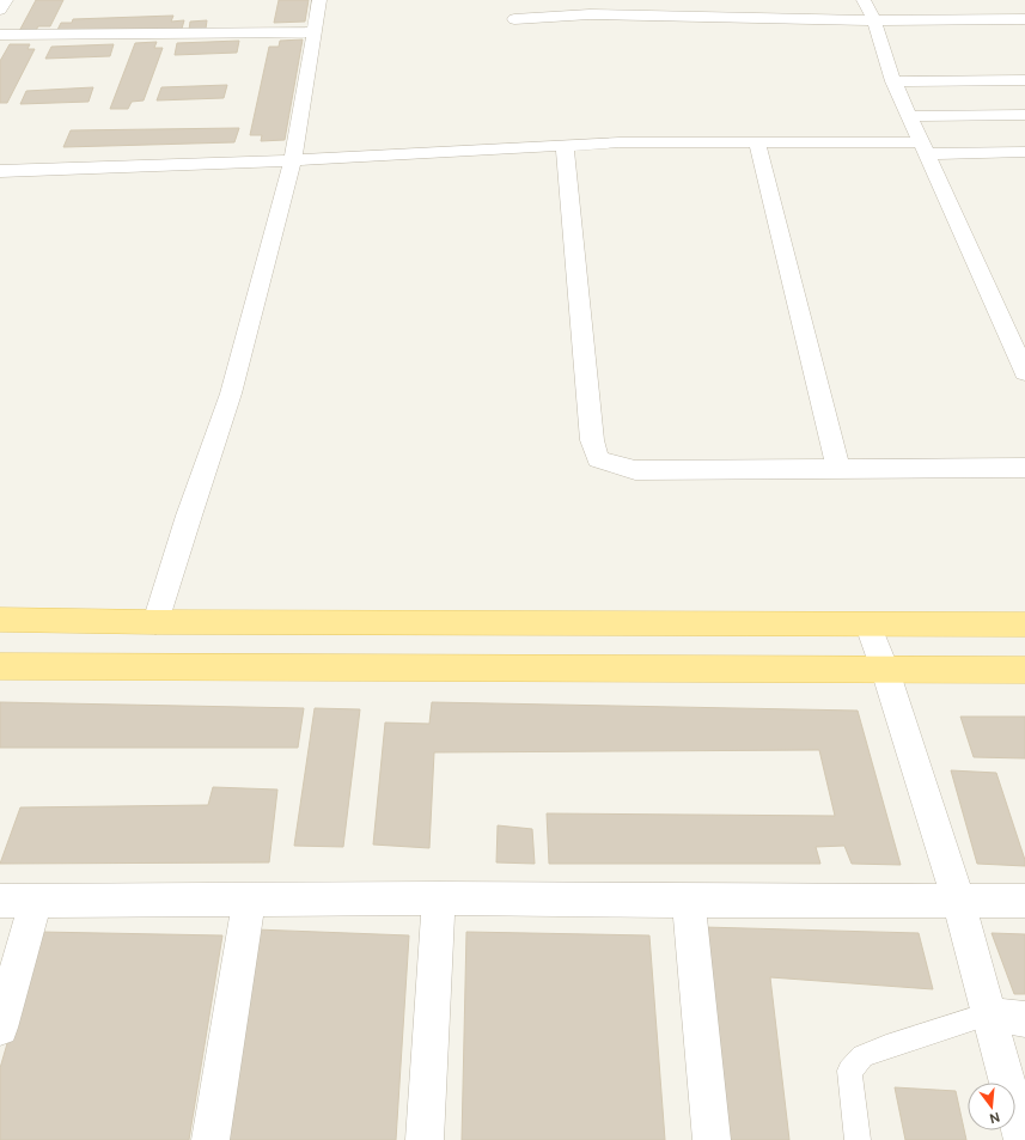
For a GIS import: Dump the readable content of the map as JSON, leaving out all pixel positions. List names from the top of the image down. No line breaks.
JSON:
{"north":"bottom"}
